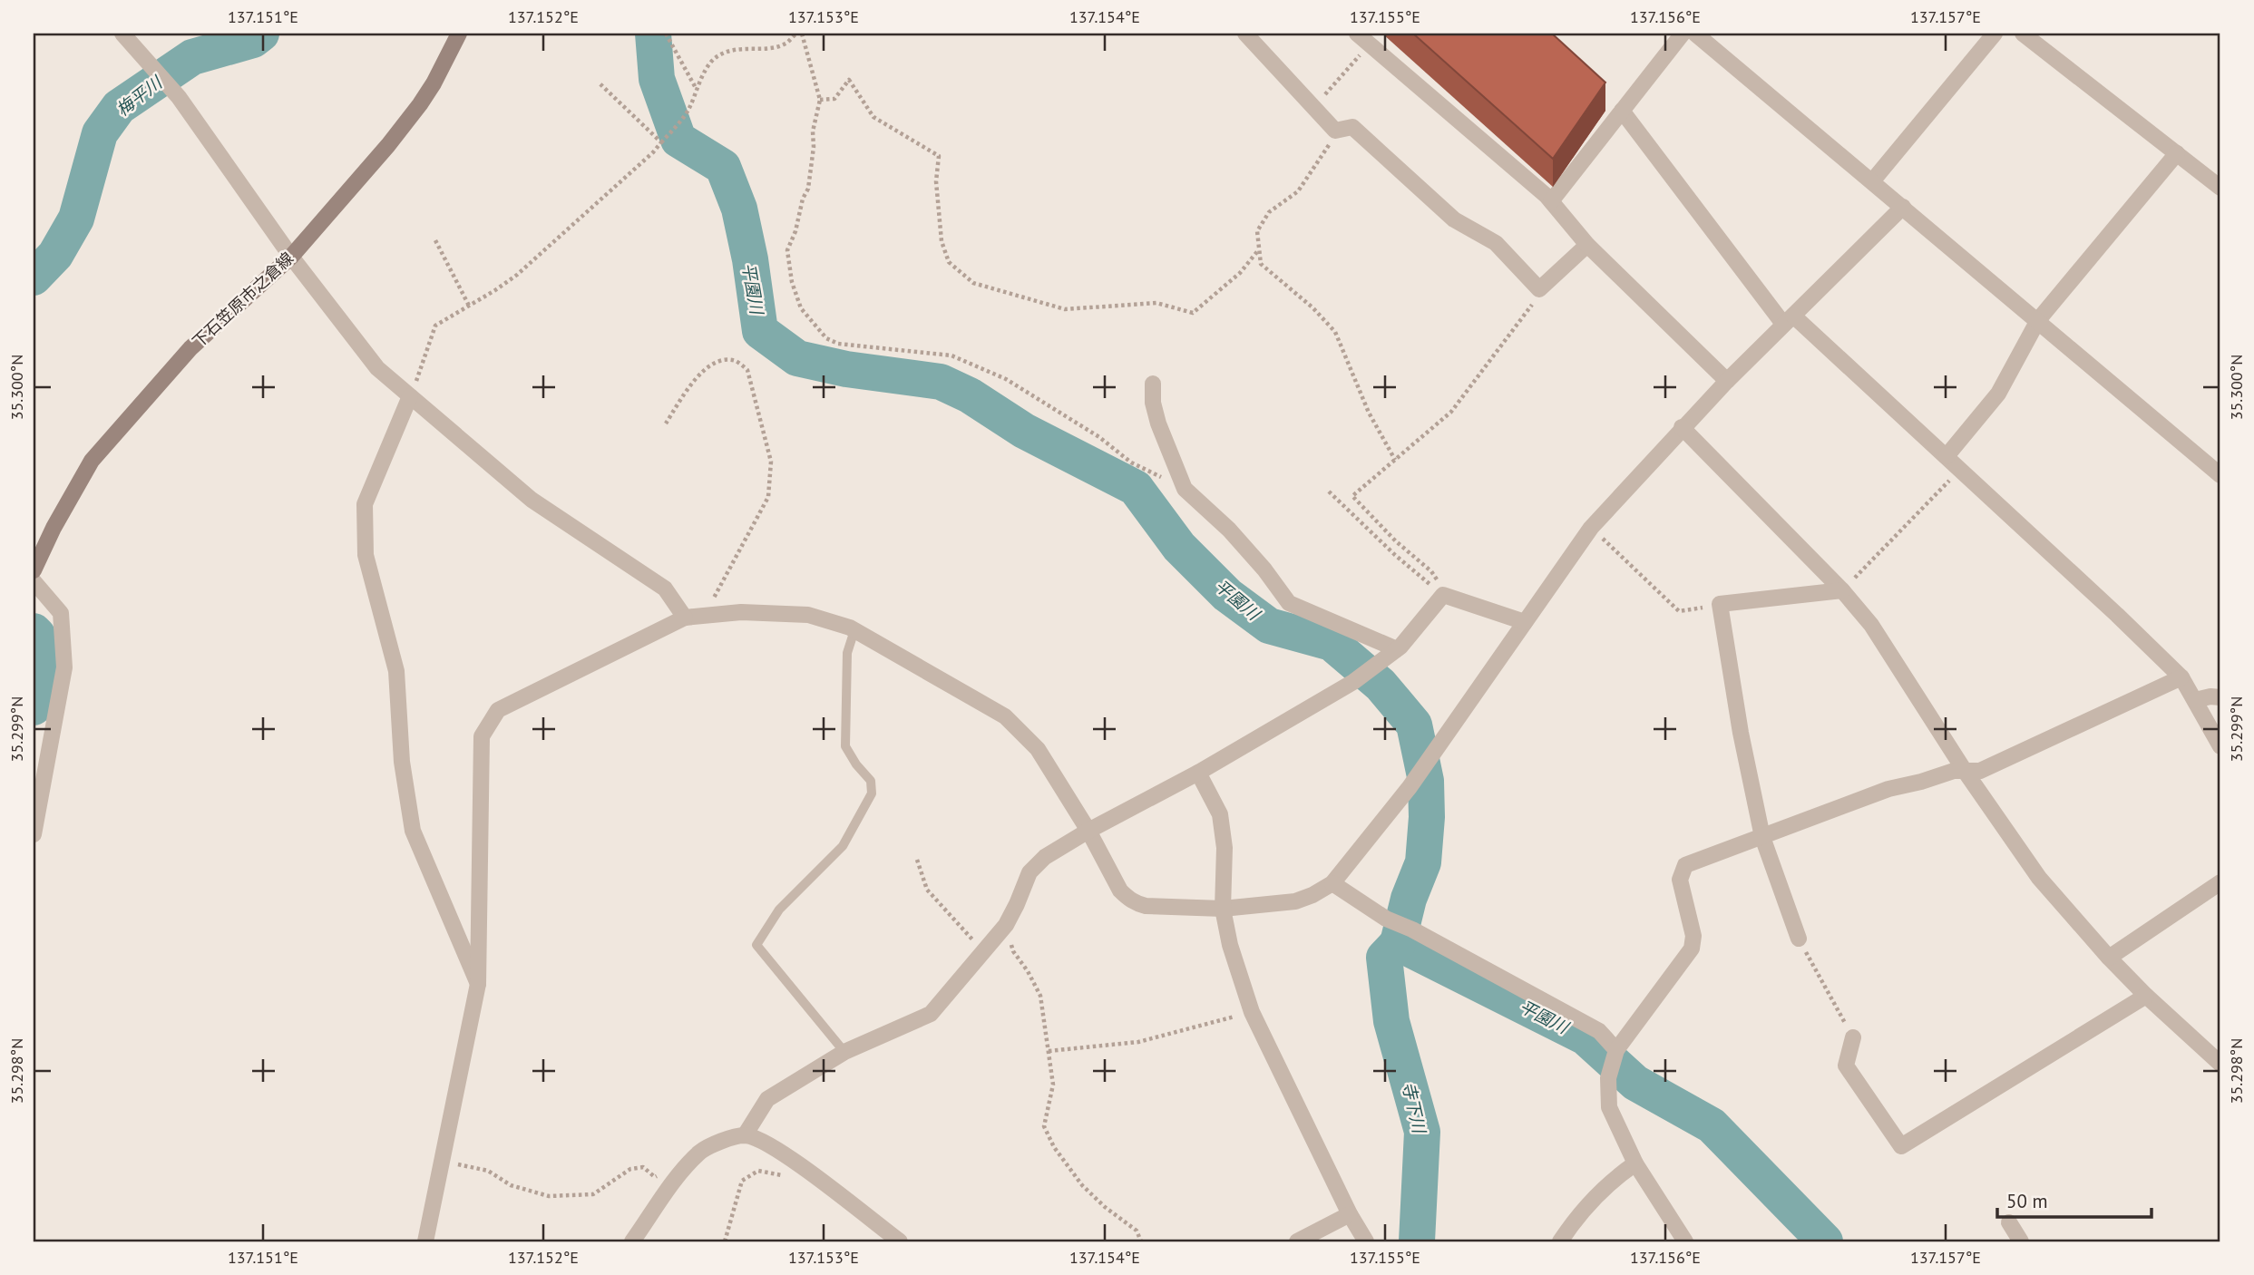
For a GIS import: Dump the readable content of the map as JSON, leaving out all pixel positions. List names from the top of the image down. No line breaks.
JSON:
{"streets":{"main road":["下石笠原市之倉線"]},"water":["梅平川","平園川","寺下川"],"scale_bar":"50 m","coordinates":["137.151°E","137.152°E","137.153°E","137.154°E","137.155°E","137.156°E","137.157°E","35.300°N","35.299°N","35.298°N"]}
